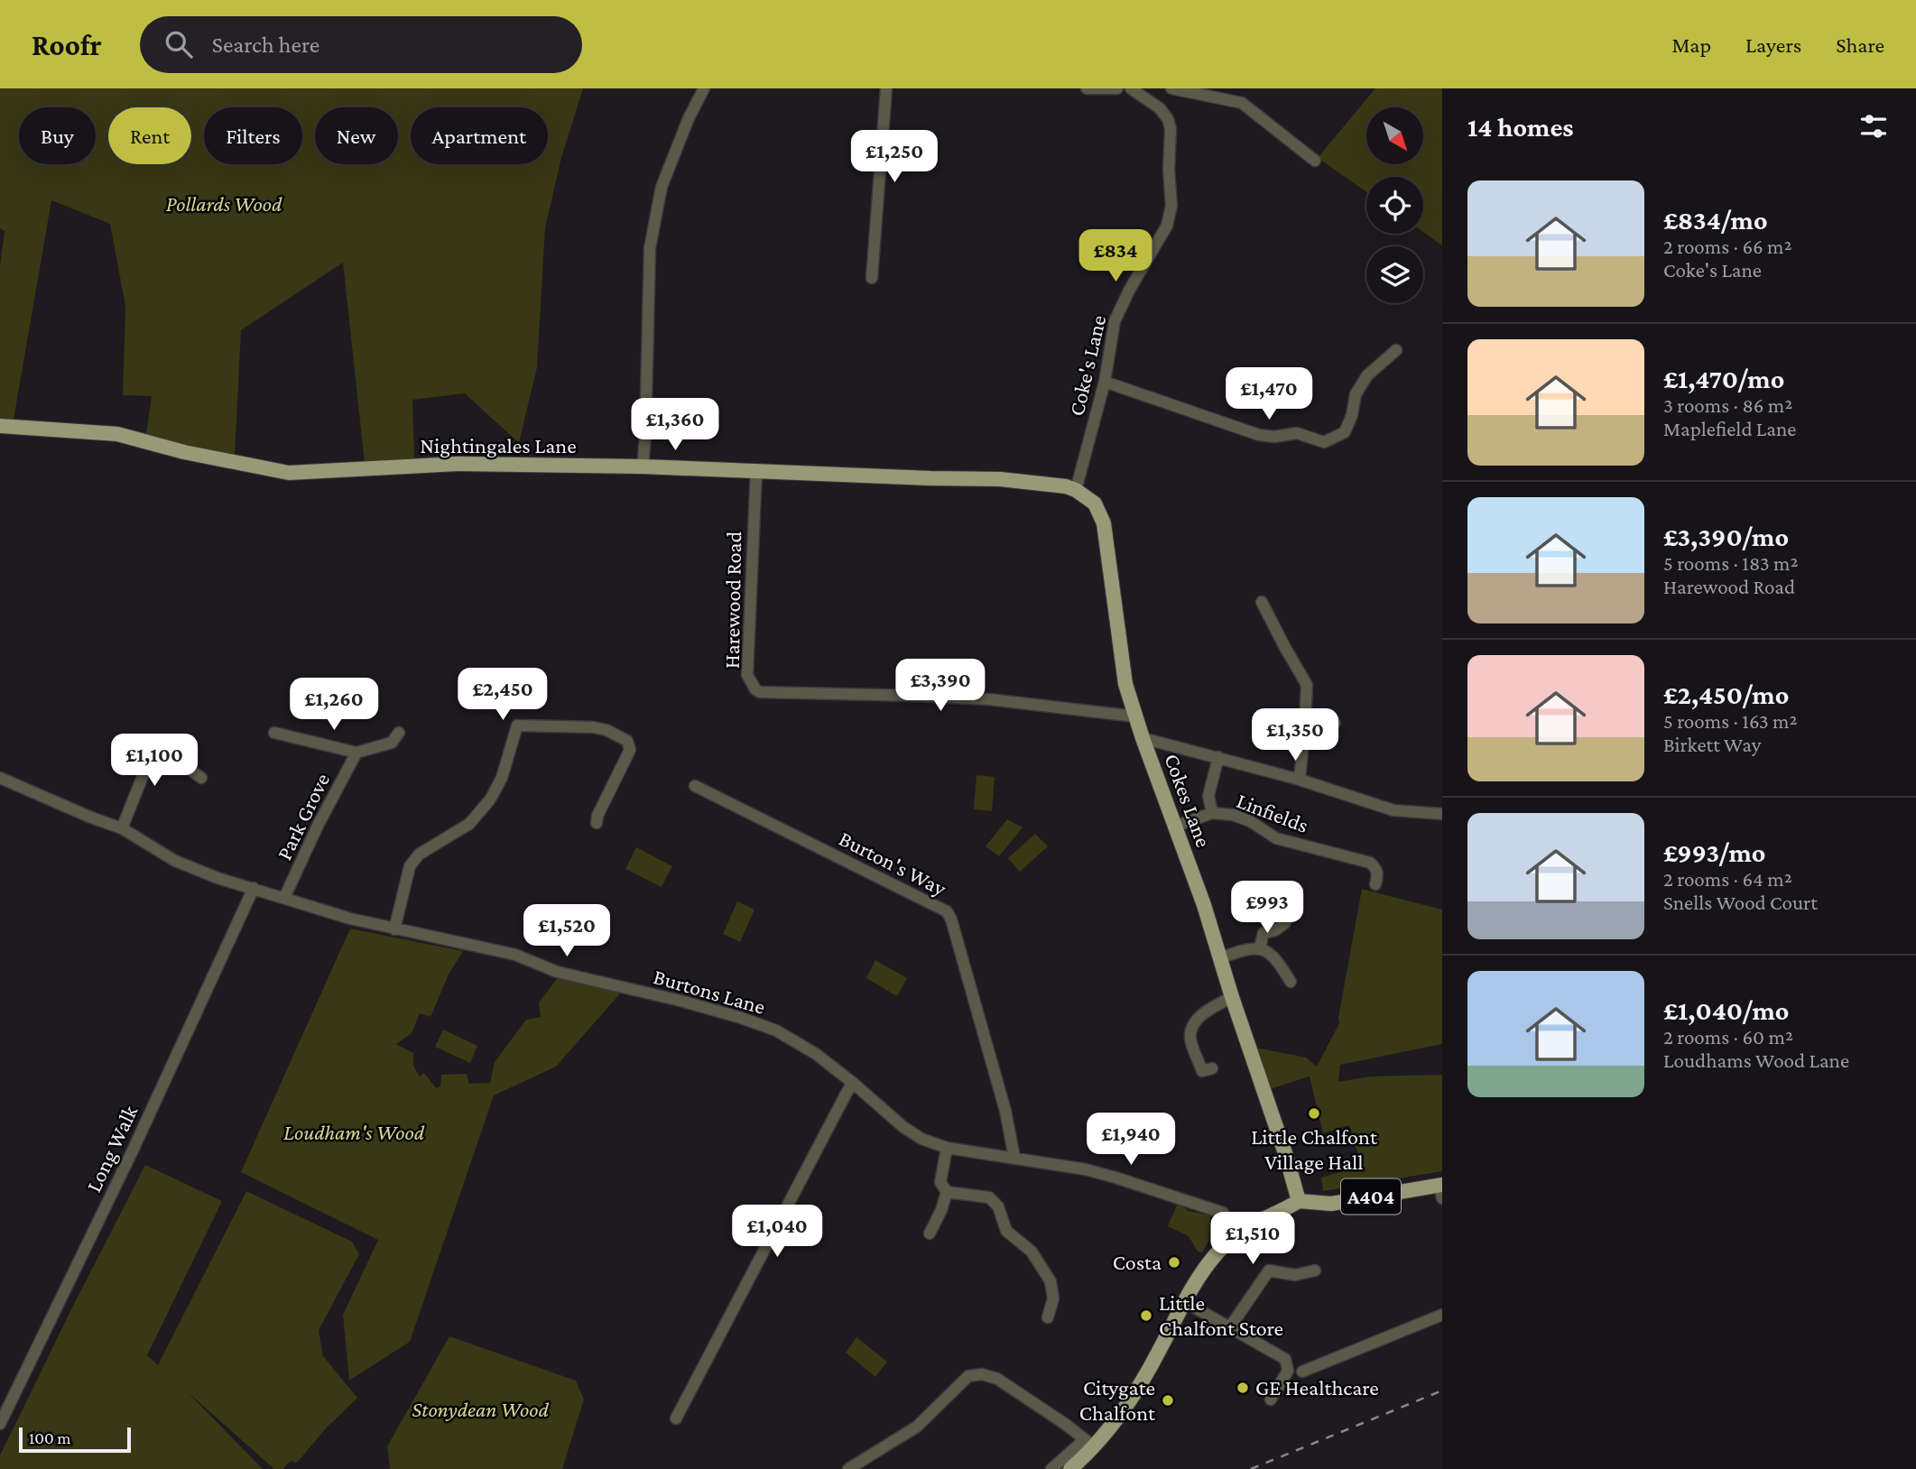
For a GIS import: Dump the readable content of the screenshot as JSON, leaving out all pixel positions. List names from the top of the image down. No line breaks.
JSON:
{"streets":{"main road":["Nightingales Lane","Cokes Lane","A404"],"street":["Coke's Lane","Harewood Road","Linfields","Park Grove","Burton's Way","Burtons Lane","Long Walk"]},"crossings":[["Coke's Lane","Nightingales Lane"],["Coke's Lane","Cokes Lane"],["Nightingales Lane","Harewood Road"],["Nightingales Lane","Cokes Lane"],["Harewood Road","Cokes Lane"],["Cokes Lane","Linfields"],["Cokes Lane","A404"],["Park Grove","Burtons Lane"],["Burton's Way","Burtons Lane"],["Burtons Lane","Long Walk"]],"parks":["Pollards Wood","Loudham's Wood","Stonydean Wood"],"places":["Little Chalfont Village Hall","Costa","Little Chalfont Store","GE Healthcare","Citygate Chalfont"],"scale_bar":"100 m","north":"bottom right","page":{"header":"Roofr","search":"Search here","nav":["Map","Layers","Share"],"heading":"14 homes","chip":["Buy","Rent","Filters","New","Apartment"],"price":["£1,250","£834","£1,470","£1,360","£3,390","£2,450","£1,260","£1,350","£1,100","£993","£1,520","£1,940","£1,040","£1,510"],"list":[{"name":"£834/mo","note":"2 rooms · 66 m² · Coke's Lane"},{"name":"£1,470/mo","note":"3 rooms · 86 m² · Maplefield Lane"},{"name":"£3,390/mo","note":"5 rooms · 183 m² · Harewood Road"},{"name":"£2,450/mo","note":"5 rooms · 163 m² · Birkett Way"},{"name":"£993/mo","note":"2 rooms · 64 m² · Snells Wood Court"},{"name":"£1,040/mo","note":"2 rooms · 60 m² · Loudhams Wood Lane"}],"scale":"100 m"}}
